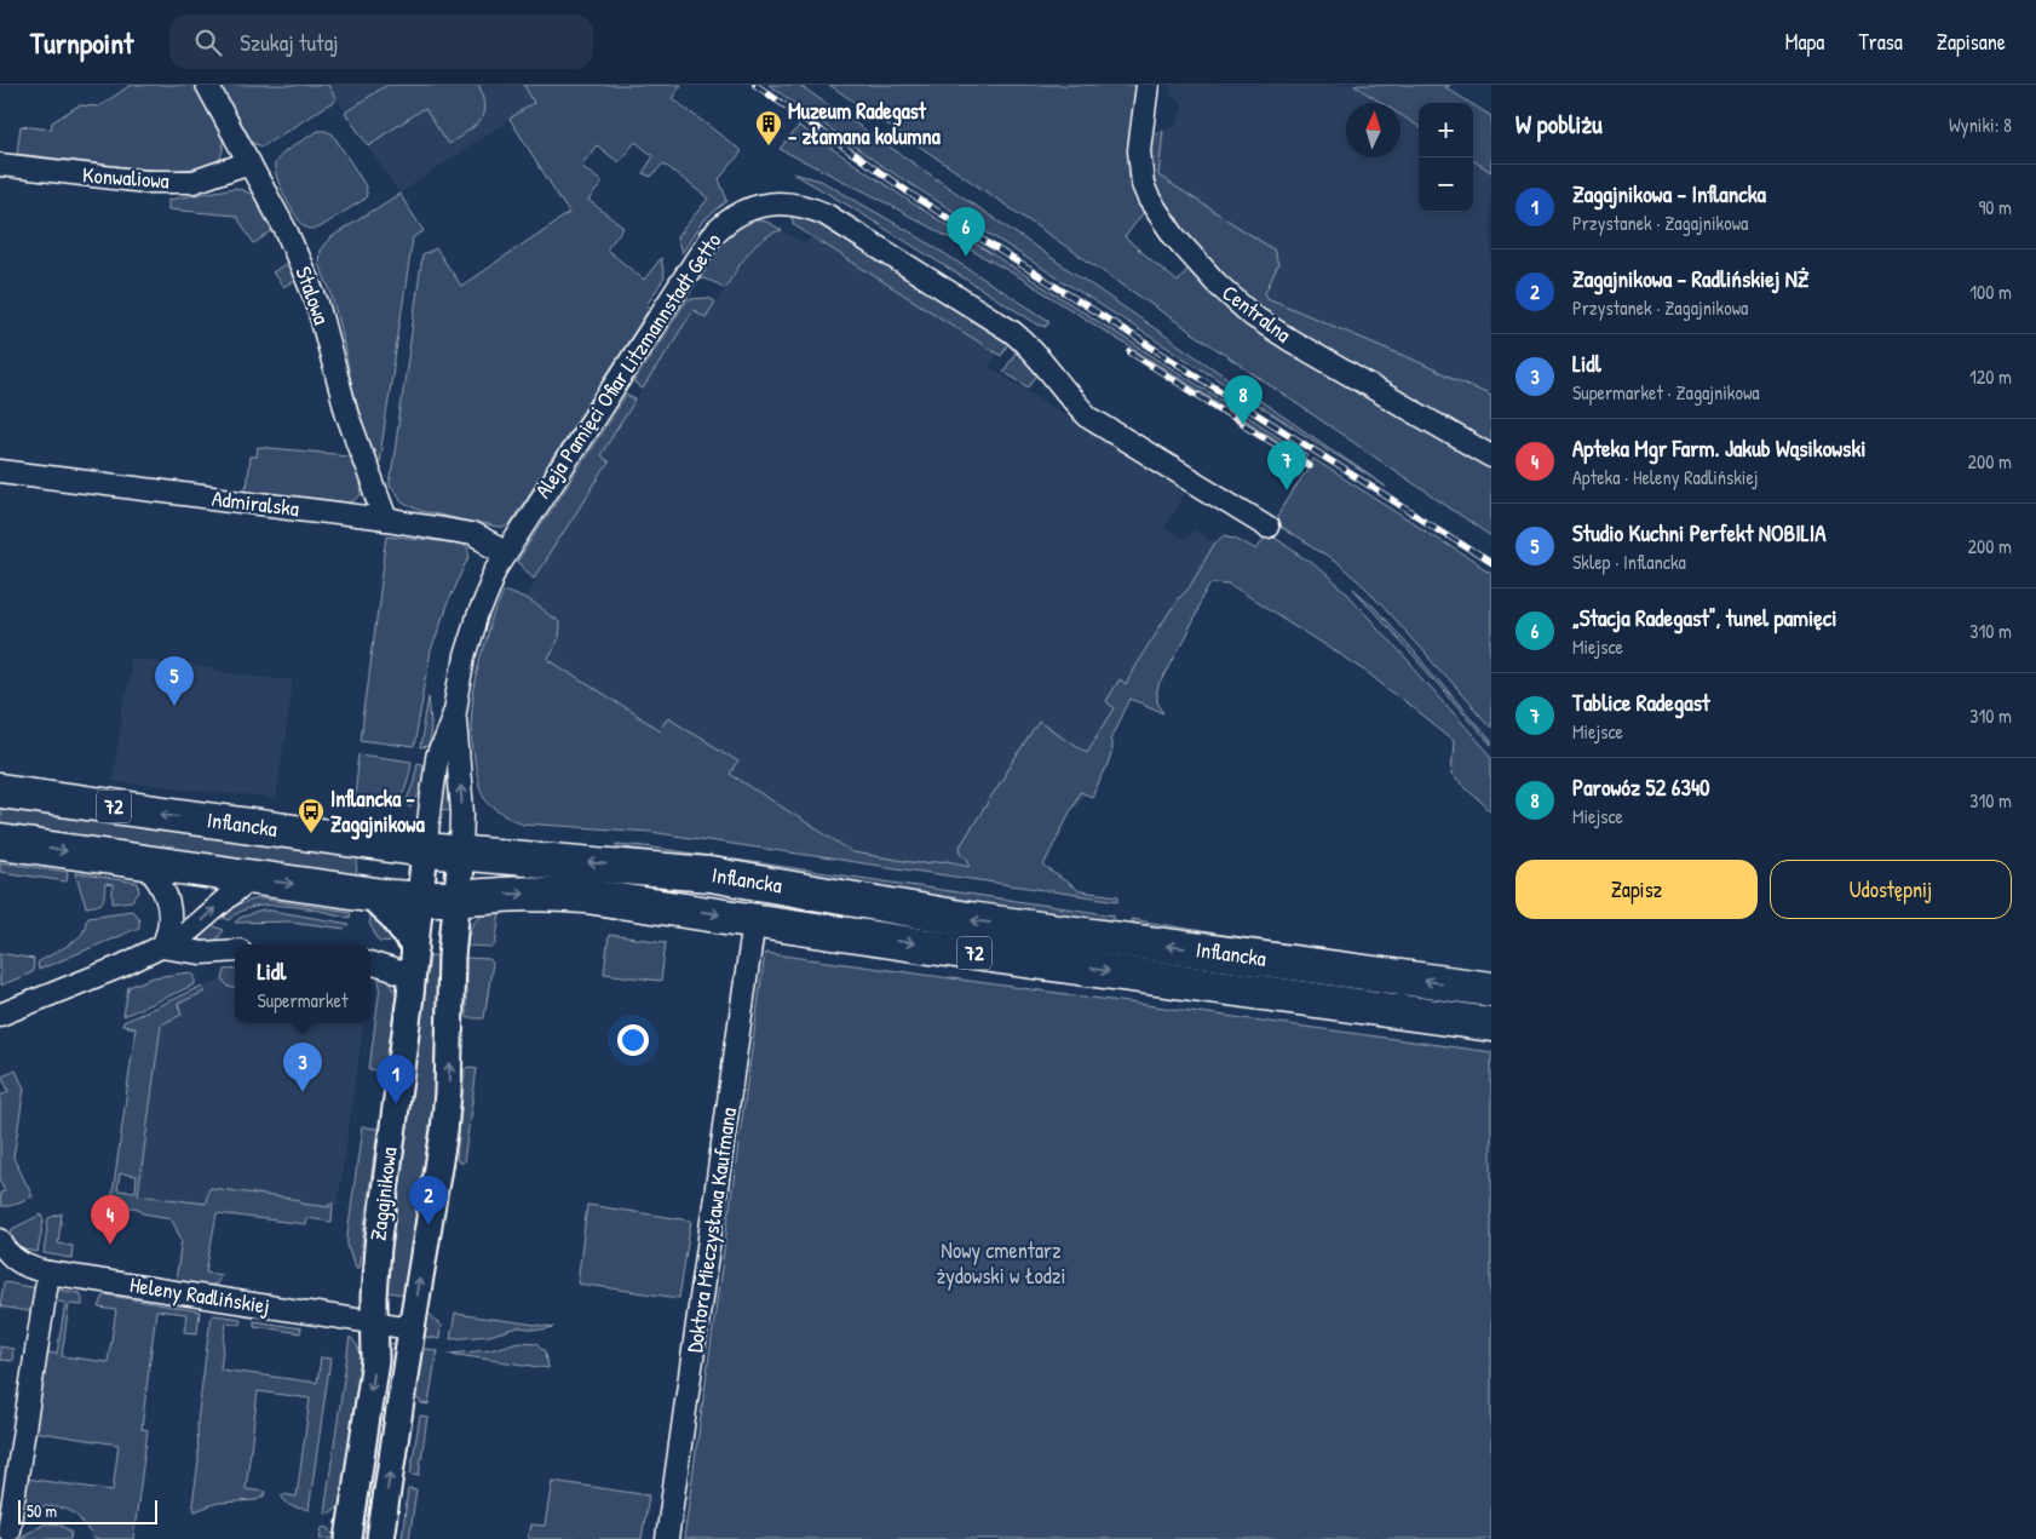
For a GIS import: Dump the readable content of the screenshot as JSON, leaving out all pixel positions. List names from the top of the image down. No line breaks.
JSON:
{"streets":{"main road":["72","Inflancka"],"street":["Konwaliowa","Stalowa","Centralna","Aleja Pamięci Ofiar Litzmannstadt Getto","Admiralska","Zagajnikowa","Doktora Mieczysława Kaufmana","Heleny Radlińskiej"]},"crossings":[["Konwaliowa","Stalowa"],["Stalowa","Admiralska"],["Aleja Pamięci Ofiar Litzmannstadt Getto","Admiralska"],["Aleja Pamięci Ofiar Litzmannstadt Getto","Inflancka"],["Aleja Pamięci Ofiar Litzmannstadt Getto","Zagajnikowa"],["Inflancka","Zagajnikowa"],["Inflancka","Doktora Mieczysława Kaufmana"],["Zagajnikowa","Heleny Radlińskiej"]],"parks":["Nowy cmentarz żydowski w Łodzi"],"places":{"building":["Muzeum Radegast - złamana kolumna"],"bus stop":["Inflancka - Zagajnikowa"]},"scale_bar":"50 m","north":"top","page":{"header":"Turnpoint","search":"Szukaj tutaj","nav":["Mapa","Trasa","Zapisane"],"heading":["W pobliżu","Wyniki: 8"],"map_buttons":["+","−"],"list":[{"mark":"1","name":"Zagajnikowa - Inflancka","note":"Przystanek · Zagajnikowa","value":"90 m"},{"mark":"2","name":"Zagajnikowa - Radlińskiej NŻ","note":"Przystanek · Zagajnikowa","value":"100 m"},{"mark":"3","name":"Lidl","note":"Supermarket · Zagajnikowa","value":"120 m"},{"mark":"4","name":"Apteka Mgr Farm. Jakub Wąsikowski","note":"Apteka · Heleny Radlińskiej","value":"200 m"},{"mark":"5","name":"Studio Kuchni Perfekt NOBILIA","note":"Sklep · Inflancka","value":"200 m"},{"mark":"6","name":"„Stacja Radegast\", tunel pamięci","note":"Miejsce","value":"310 m"},{"mark":"7","name":"Tablice Radegast","note":"Miejsce","value":"310 m"},{"mark":"8","name":"Parowóz 52 6340","note":"Miejsce","value":"310 m"}],"pins":["6","8","7","5","3","1","2","4"],"buttons":["Zapisz","Udostępnij"],"popup":["Lidl","Supermarket"],"scale":"50 m"}}
